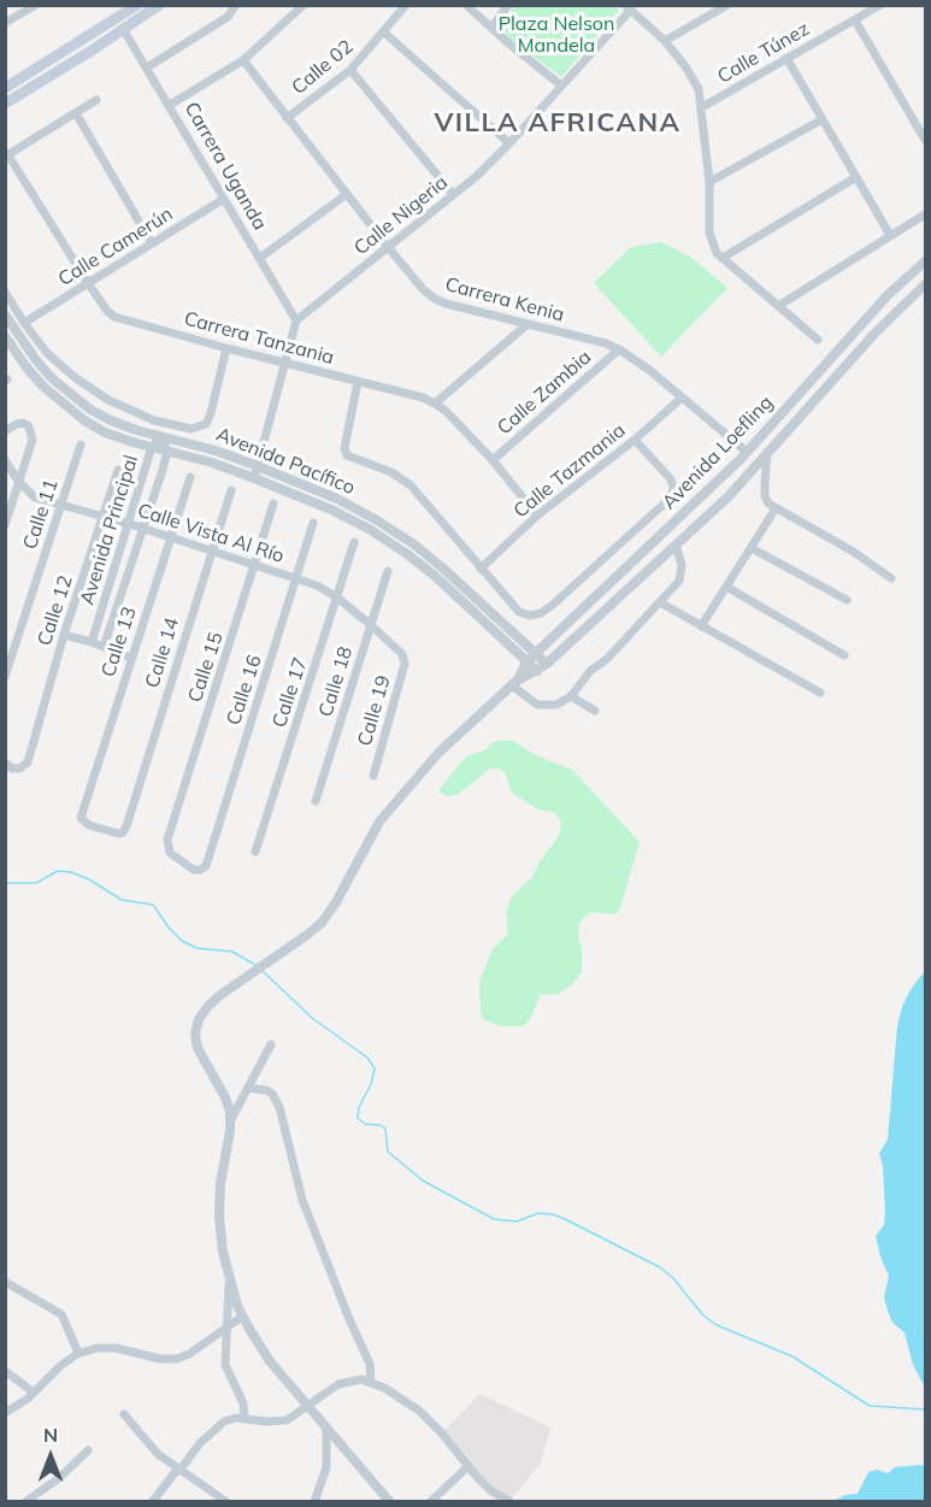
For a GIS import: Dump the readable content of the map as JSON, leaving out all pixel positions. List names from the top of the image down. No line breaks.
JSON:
{"streets":{"street":["Calle Túnez","Calle 02","Carrera Uganda","Calle Nigeria","Calle Camerún","Carrera Kenia","Carrera Tanzania","Calle Zambia","Avenida Loefling","Avenida Pacífico","Calle Tazmania","Calle 11","Avenida Principal","Calle Vista Al Río","Calle 12","Calle 13","Calle 14","Calle 15","Calle 18","Calle 16","Calle 17","Calle 19"]},"crossings":[["Calle 02","Carrera Kenia"],["Carrera Uganda","Calle Nigeria"],["Carrera Uganda","Calle Camerún"],["Calle Nigeria","Carrera Kenia"],["Calle Camerún","Carrera Tanzania"],["Carrera Kenia","Calle Zambia"],["Carrera Kenia","Avenida Loefling"],["Carrera Kenia","Calle Tazmania"],["Carrera Tanzania","Calle Zambia"],["Carrera Tanzania","Calle Tazmania"],["Avenida Loefling","Avenida Pacífico"],["Avenida Pacífico","Avenida Principal"],["Calle 11","Calle Vista Al Río"],["Avenida Principal","Calle Vista Al Río"],["Calle Vista Al Río","Calle 12"],["Calle Vista Al Río","Calle 13"],["Calle Vista Al Río","Calle 14"],["Calle Vista Al Río","Calle 15"],["Calle Vista Al Río","Calle 18"],["Calle Vista Al Río","Calle 16"],["Calle Vista Al Río","Calle 17"],["Calle Vista Al Río","Calle 19"],["Calle 13","Calle 14"],["Calle 15","Calle 16"]],"districts":["VILLA AFRICANA"],"parks":["Plaza Nelson Mandela"],"north":"top"}
